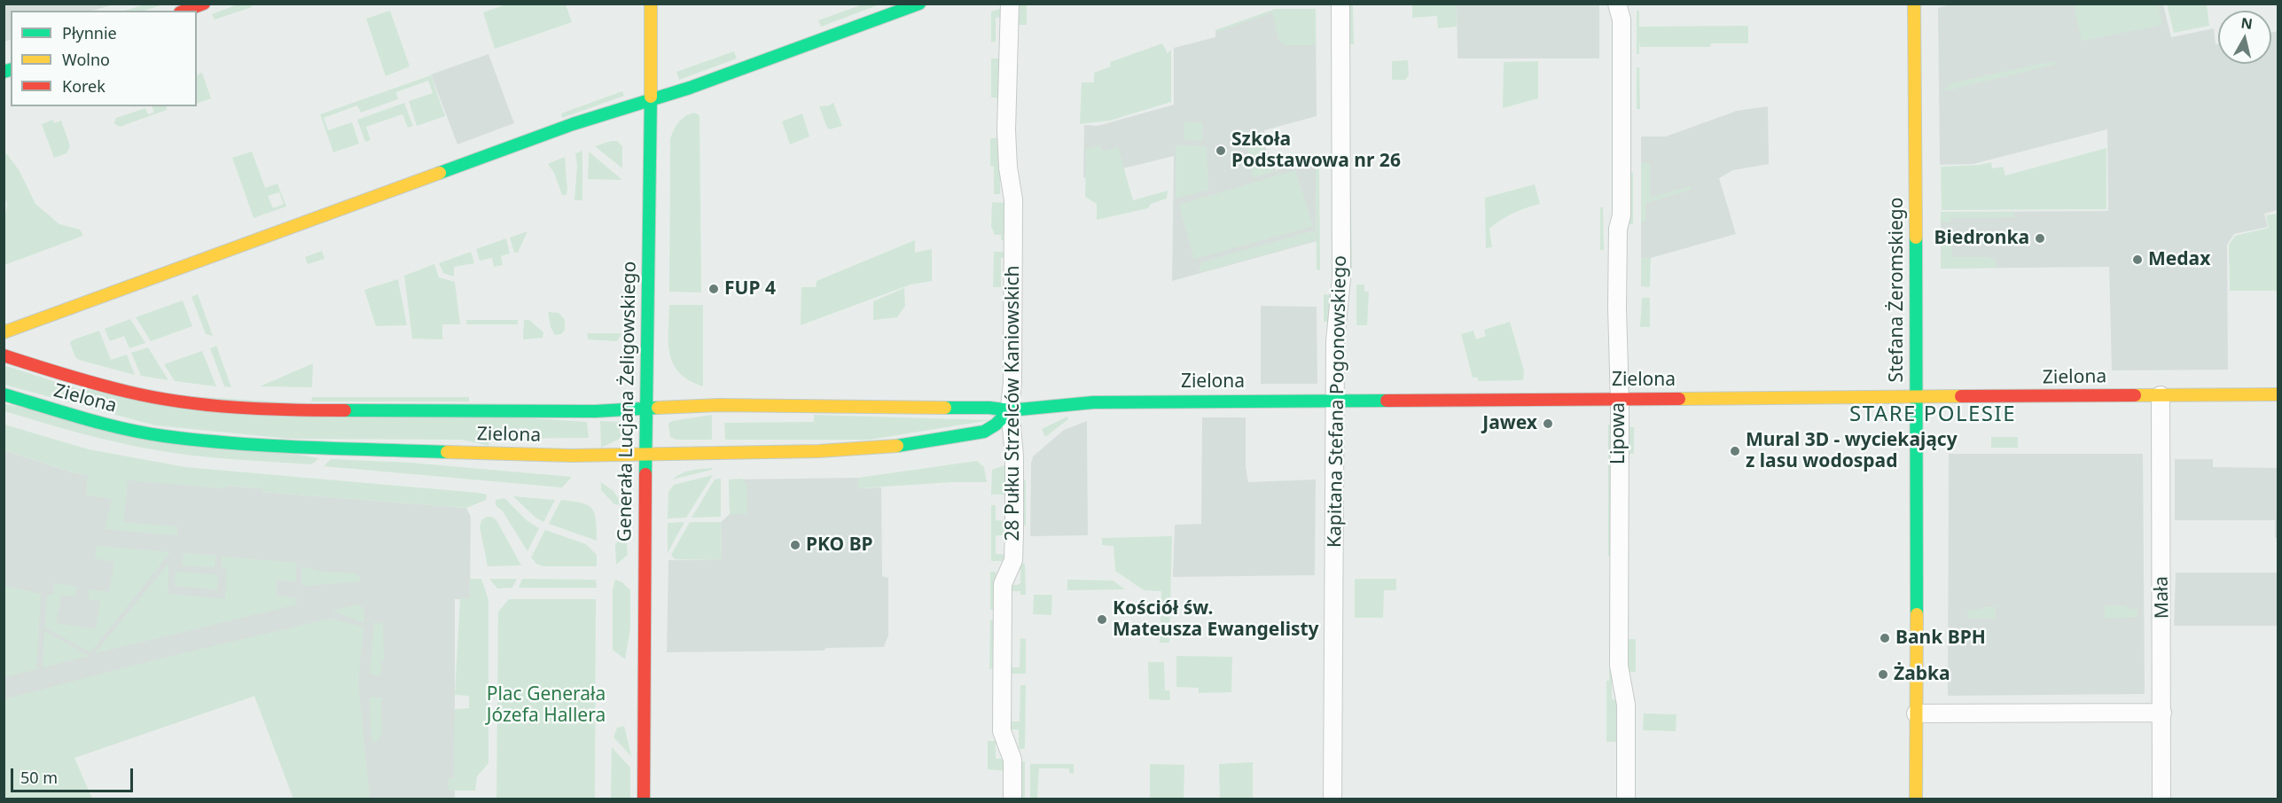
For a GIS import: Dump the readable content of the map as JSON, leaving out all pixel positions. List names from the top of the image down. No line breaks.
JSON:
{"streets":{"street":["Stefana Żeromskiego","Zielona","Generała Lucjana Żeligowskiego","Kapitana Stefana Pogonowskiego","28 Pułku Strzelców Kaniowskich","Lipowa","Mała"]},"crossings":[["Stefana Żeromskiego","Zielona"],["Zielona","Generała Lucjana Żeligowskiego"],["Zielona","Kapitana Stefana Pogonowskiego"],["Zielona","28 Pułku Strzelców Kaniowskich"],["Zielona","Lipowa"],["Zielona","Mała"]],"districts":["STARE POLESIE"],"parks":["Plac Generała Józefa Hallera"],"places":["Szkoła Podstawowa nr 26","Biedronka","Medax","FUP 4","Jawex","Mural 3D - wyciekający z lasu wodospad","PKO BP","Kościół św. Mateusza Ewangelisty","Bank BPH","Żabka"],"legend":["Płynnie","Wolno","Korek"],"scale_bar":"50 m","north":"top"}
